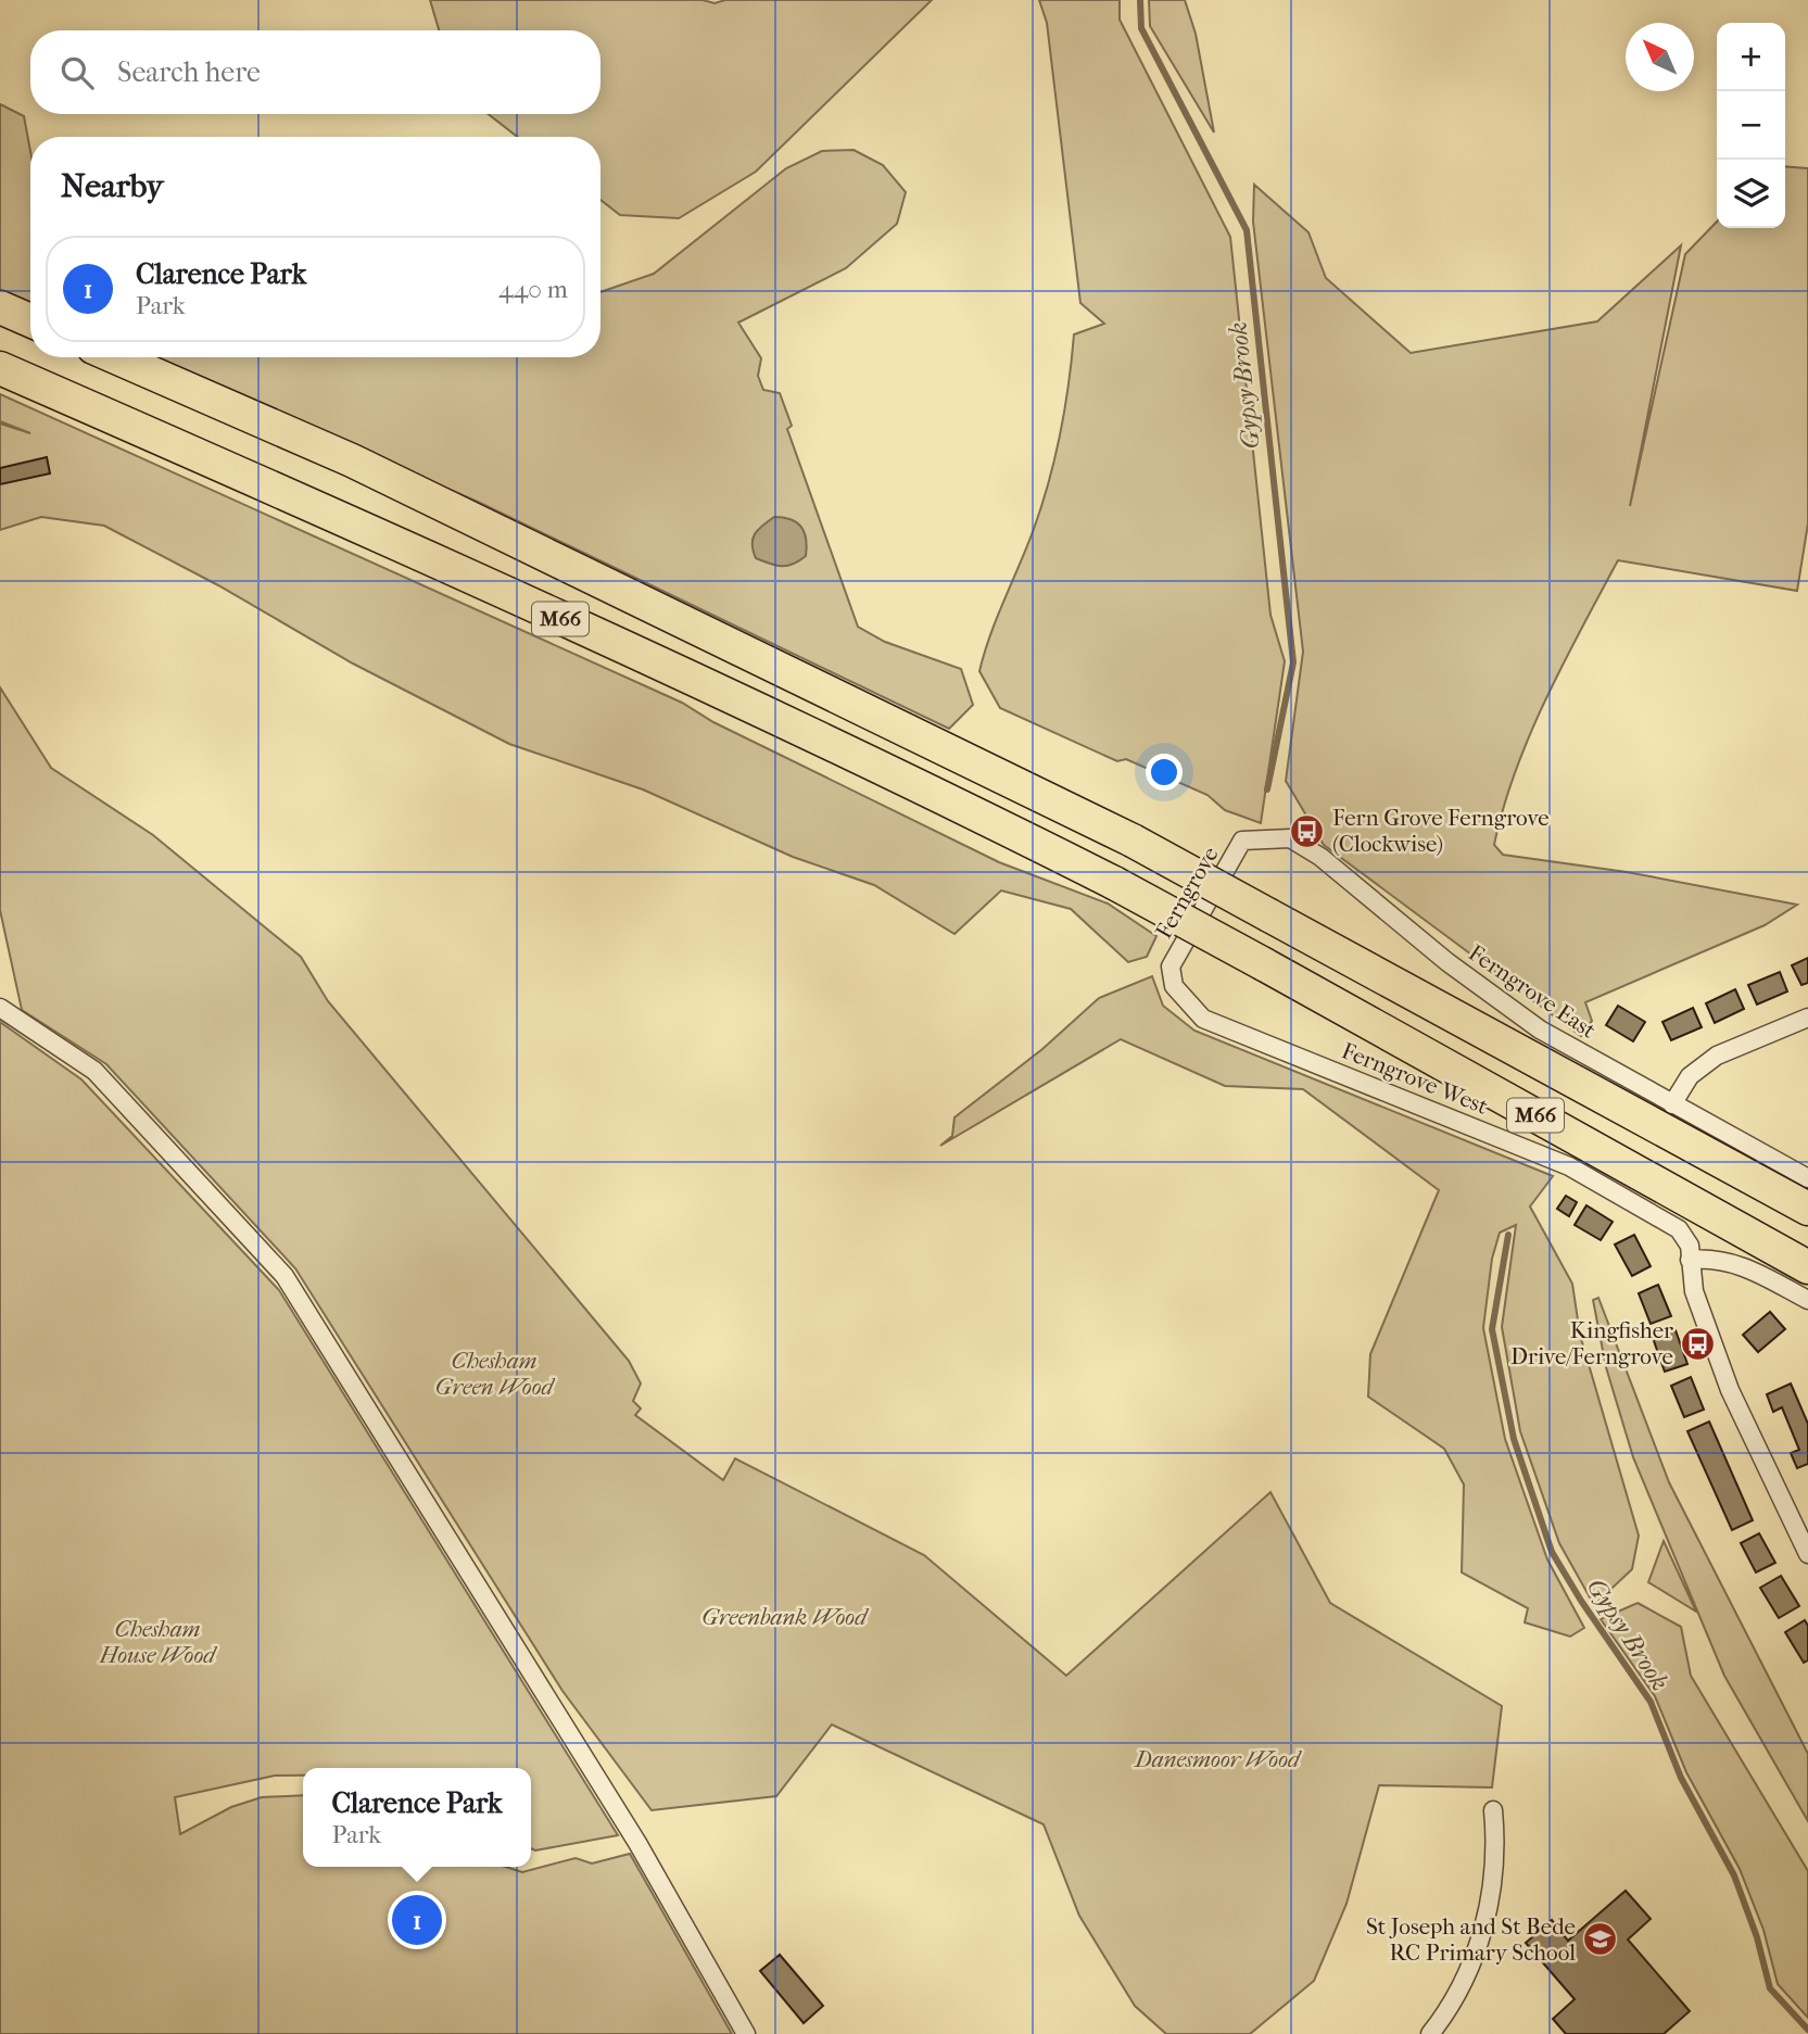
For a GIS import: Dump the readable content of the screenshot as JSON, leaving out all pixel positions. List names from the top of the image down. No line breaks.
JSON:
{"streets":{"highway":["M66"],"street":["Ferngrove","Ferngrove East","Ferngrove West"]},"crossings":[["Ferngrove","Ferngrove East"],["Ferngrove","Ferngrove West"]],"water":["Gypsy Brook"],"parks":["Chesham Green Wood","Greenbank Wood","Chesham House Wood","Danesmoor Wood"],"places":{"bus stop":["Fern Grove Ferngrove (Clockwise)","Kingfisher Drive/Ferngrove"],"school or university":["St Joseph and St Bede RC Primary School"]},"north":"top left","page":{"map_buttons":["+","−"],"search":"Search here","heading":"Nearby","list":[{"mark":"1","name":"Clarence Park","note":"Park","value":"440 m"}],"popup":["Clarence Park","Park"],"pins":"1"}}
